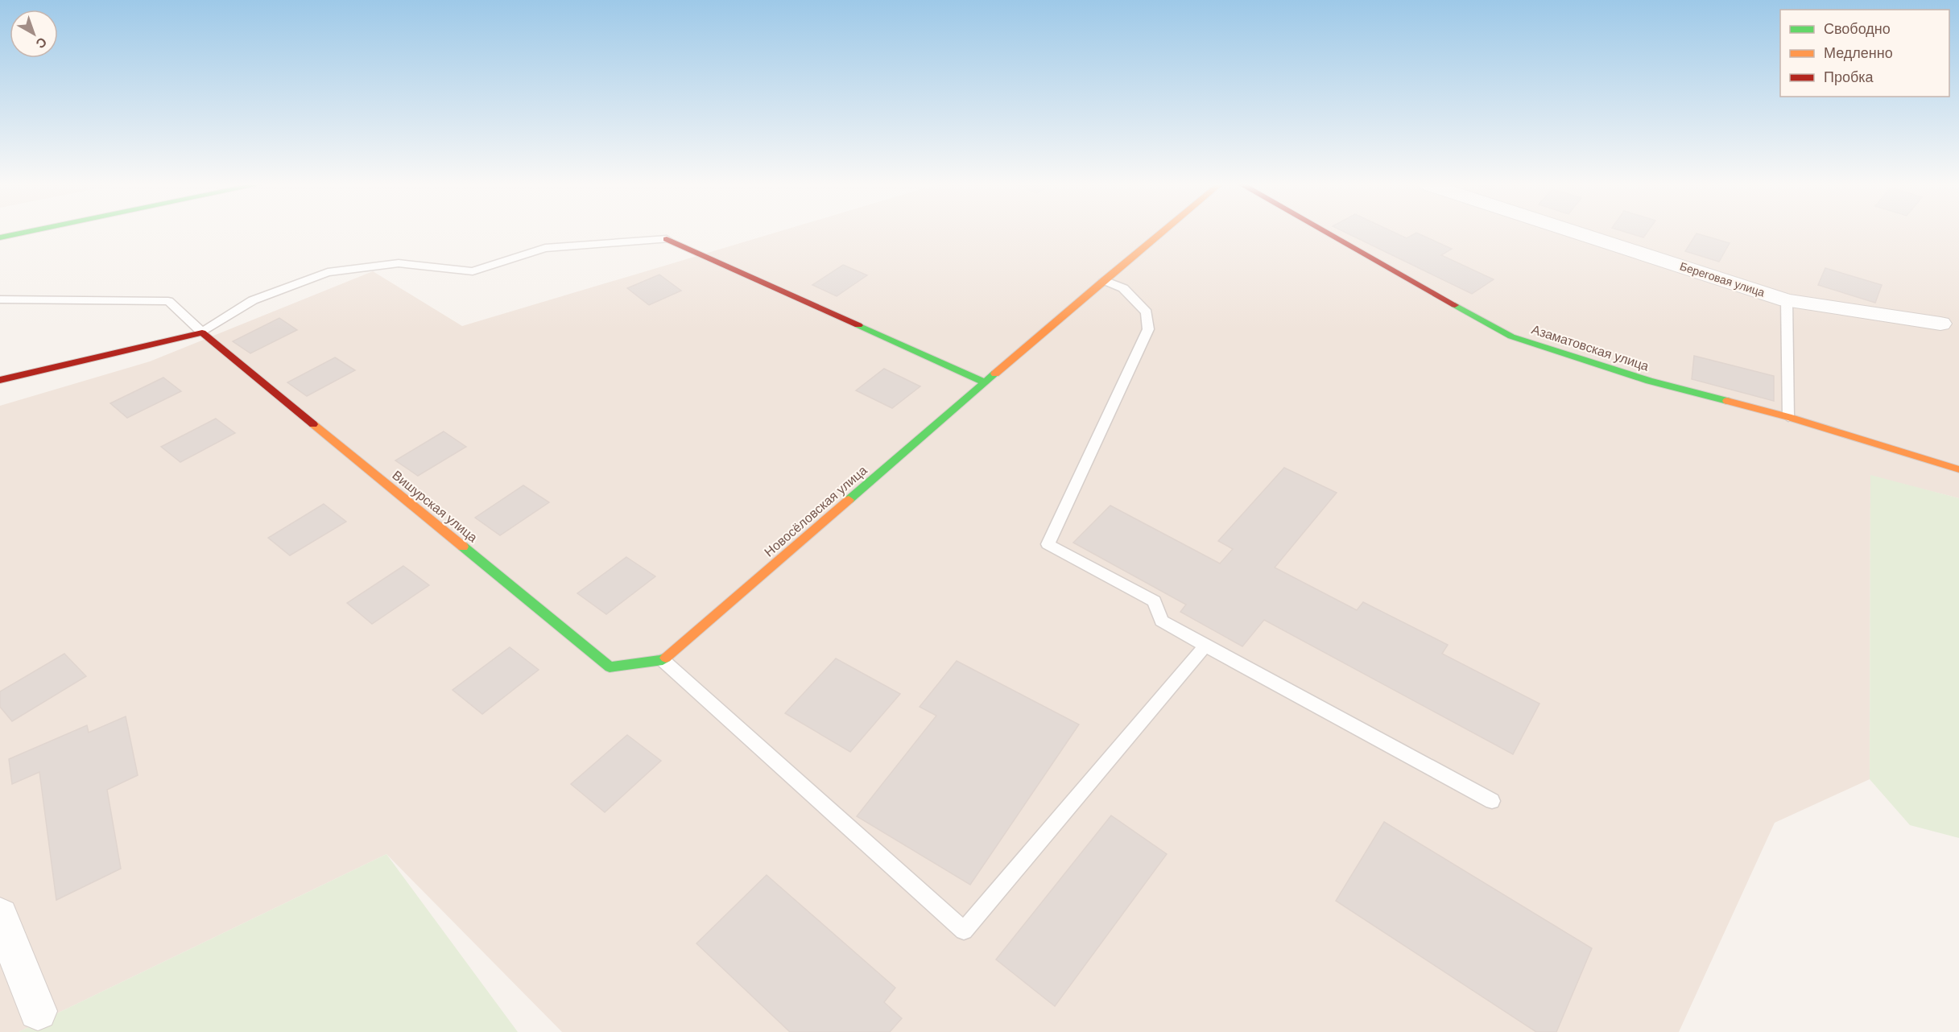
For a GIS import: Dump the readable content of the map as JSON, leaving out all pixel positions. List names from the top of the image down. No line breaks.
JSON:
{"streets":{"street":["Береговая улица","Азаматовская улица","Вишурская улица","Новосёловская улица"]},"crossings":[["Вишурская улица","Новосёловская улица"]],"legend":["Свободно","Медленно","Пробка"],"north":"bottom right"}
